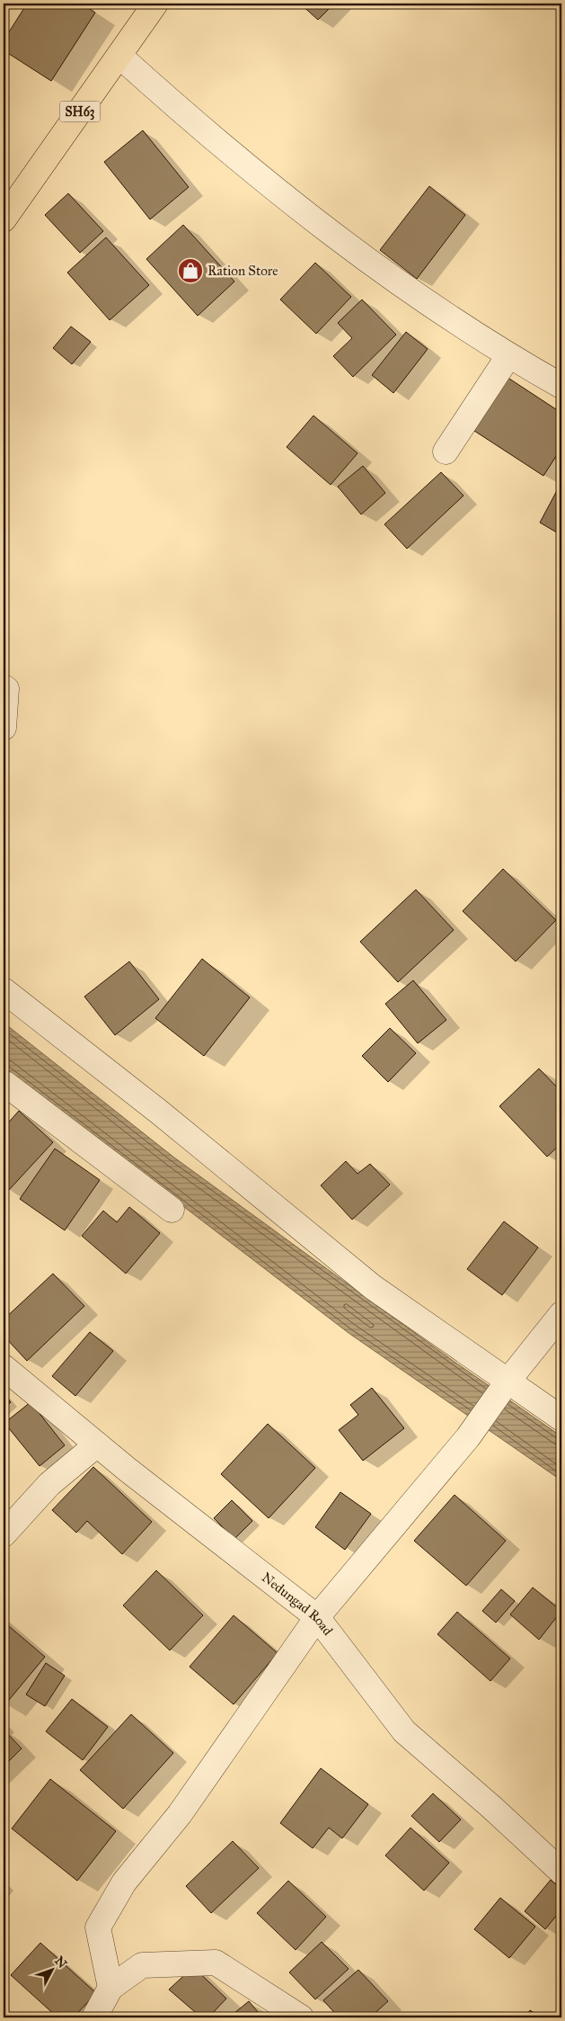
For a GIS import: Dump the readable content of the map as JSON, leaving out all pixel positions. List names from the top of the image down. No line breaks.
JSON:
{"streets":{"main road":["SH63"],"street":["Nedungad Road"]},"places":{"shop":["Ration Store"]},"north":"top right"}
